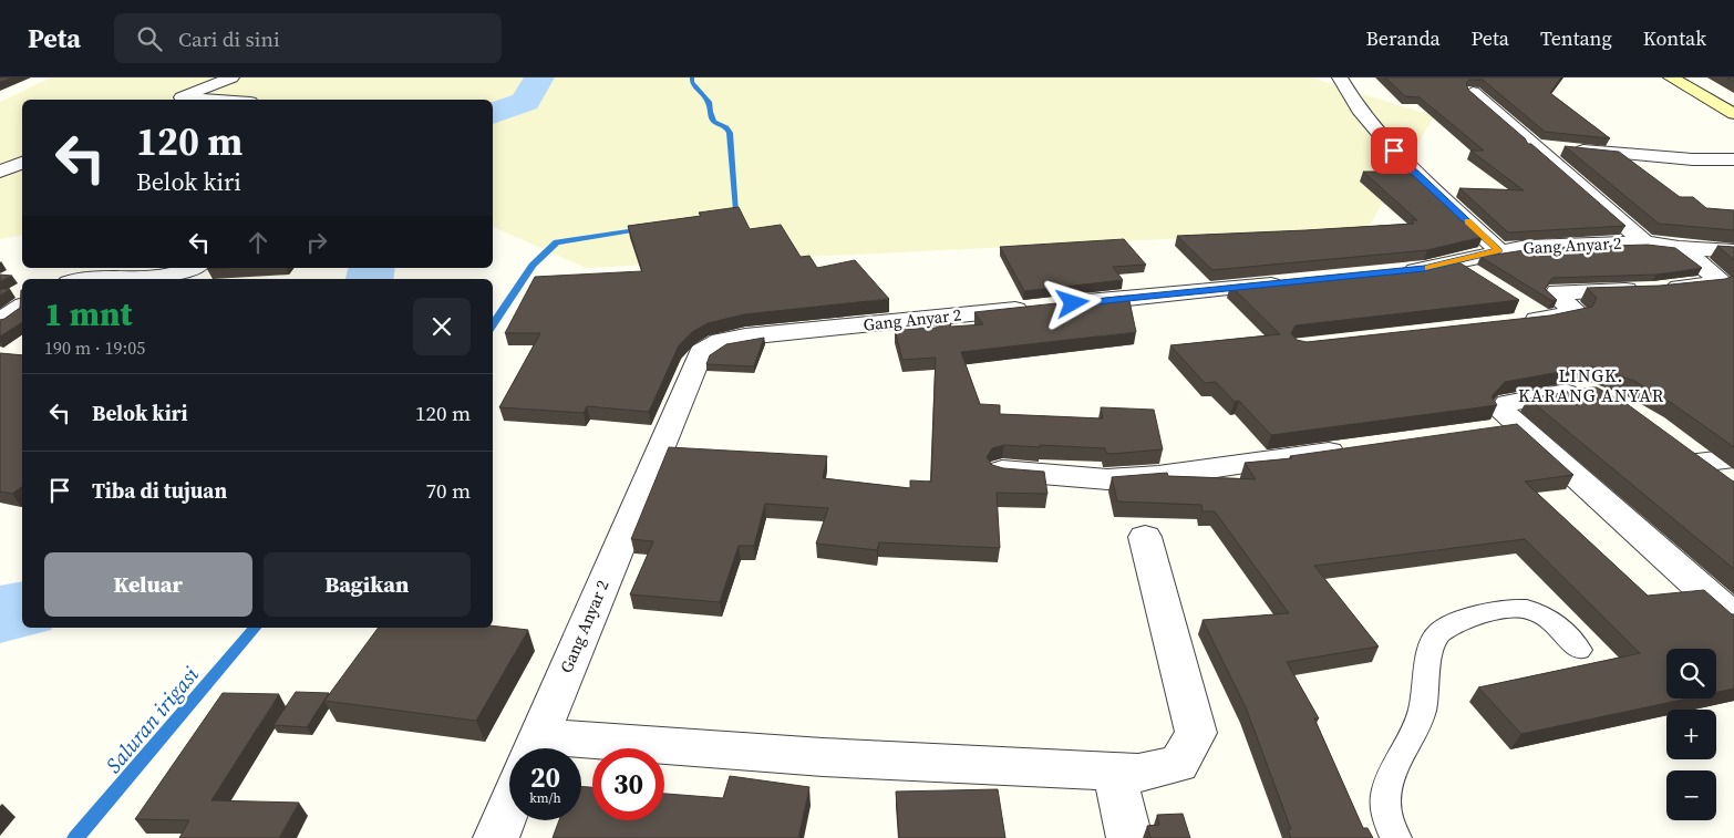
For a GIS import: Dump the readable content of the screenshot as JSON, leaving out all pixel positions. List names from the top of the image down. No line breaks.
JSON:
{"streets":{"street":["Gang Anyar 2"]},"districts":["LINGK. KARANG ANYAR"],"water":["Saluran irigasi"],"page":{"header":"Peta","search":"Cari di sini","nav":["Beranda","Peta","Tentang","Kontak"],"turn":["120 m","Belok kiri"],"heading":["1 mnt","190 m · 19:05"],"list":[{"name":"Belok kiri","value":"120 m"},{"name":"Tiba di tujuan","value":"70 m"}],"buttons":["Keluar","Bagikan"],"map_buttons":["+","−"],"speed":"20 km/h","limit":"30"}}
